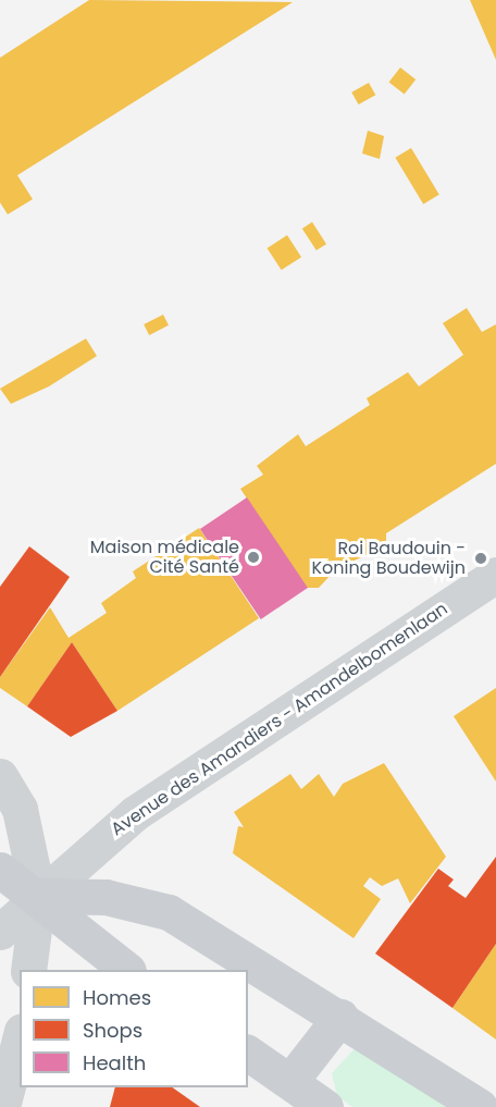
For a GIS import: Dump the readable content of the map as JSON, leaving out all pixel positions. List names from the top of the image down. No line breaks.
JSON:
{"streets":{"street":["Avenue des Amandiers - Amandelbomenlaan"]},"places":["Maison médicale Cité Santé","Roi Baudouin - Koning Boudewijn"],"legend":["Homes","Shops","Health"]}
